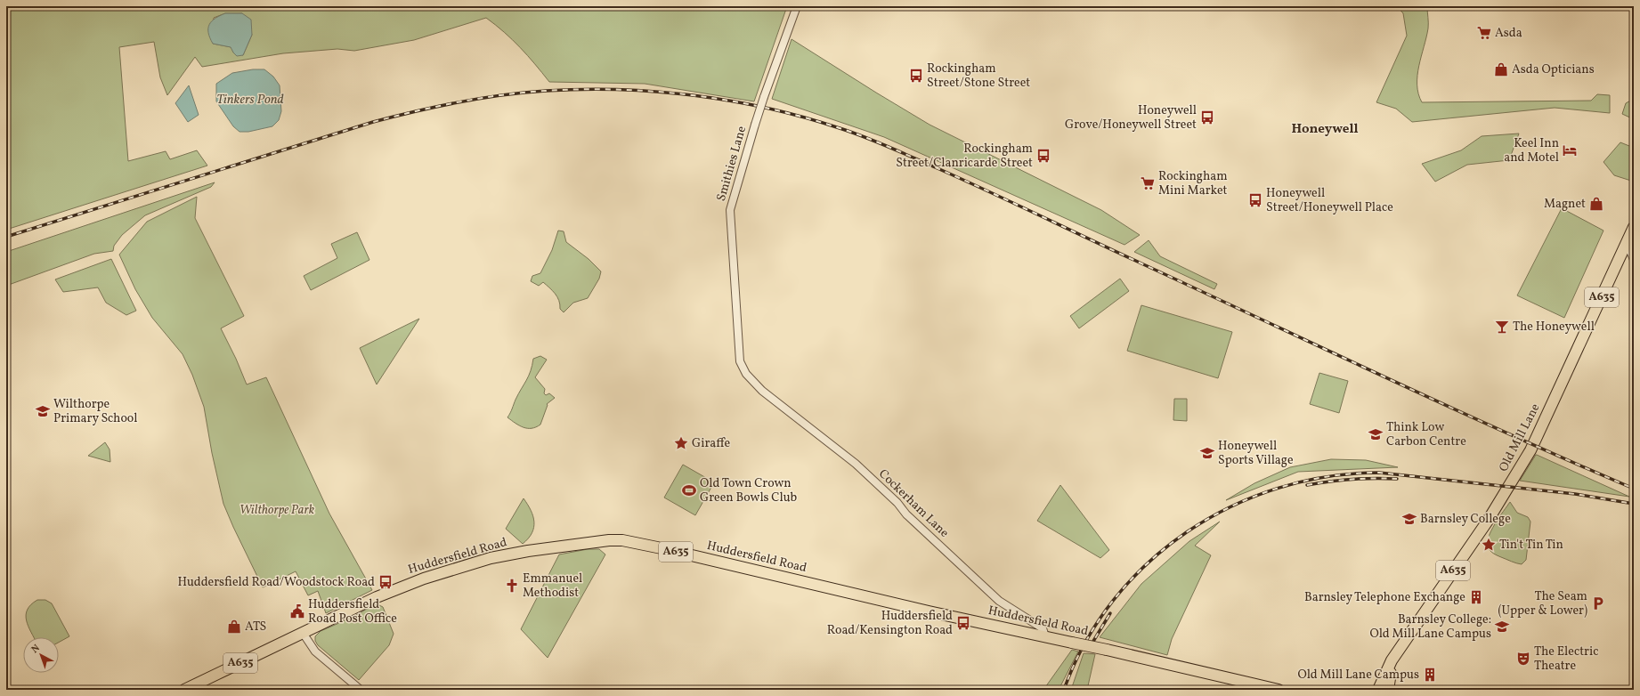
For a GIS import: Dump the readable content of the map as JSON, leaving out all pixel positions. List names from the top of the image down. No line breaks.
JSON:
{"streets":{"highway":["A635","Old Mill Lane","Huddersfield Road"],"street":["Smithies Lane","Cockerham Lane"]},"crossings":[["Smithies Lane","Cockerham Lane"],["Cockerham Lane","Huddersfield Road"]],"districts":["Honeywell"],"water":["Tinkers Pond"],"parks":["Wilthorpe Park"],"places":{"supermarket":["Asda","Rockingham Mini Market"],"shop":["Asda Opticians","Magnet","ATS"],"bus stop":["Rockingham Street/Stone Street","Honeywell Grove/Honeywell Street","Rockingham Street/Clanricarde Street","Honeywell Street/Honeywell Place","Huddersfield Road/Woodstock Road","Huddersfield Road/Kensington Road"],"hotel":["Keel Inn and Motel"],"bar":["The Honeywell"],"school or university":["Wilthorpe Primary School","Think Low Carbon Centre","Honeywell Sports Village","Barnsley College","Barnsley College: Old Mill Lane Campus"],"place":["Giraffe","Tin't Tin Tin"],"sports":["Old Town Crown Green Bowls Club"],"church":["Emmanuel Methodist"],"building":["Barnsley Telephone Exchange","Old Mill Lane Campus"],"parking":["The Seam (Upper & Lower)"],"public building":["Huddersfield Road Post Office"],"theatre":["The Electric Theatre"]},"north":"top left"}
